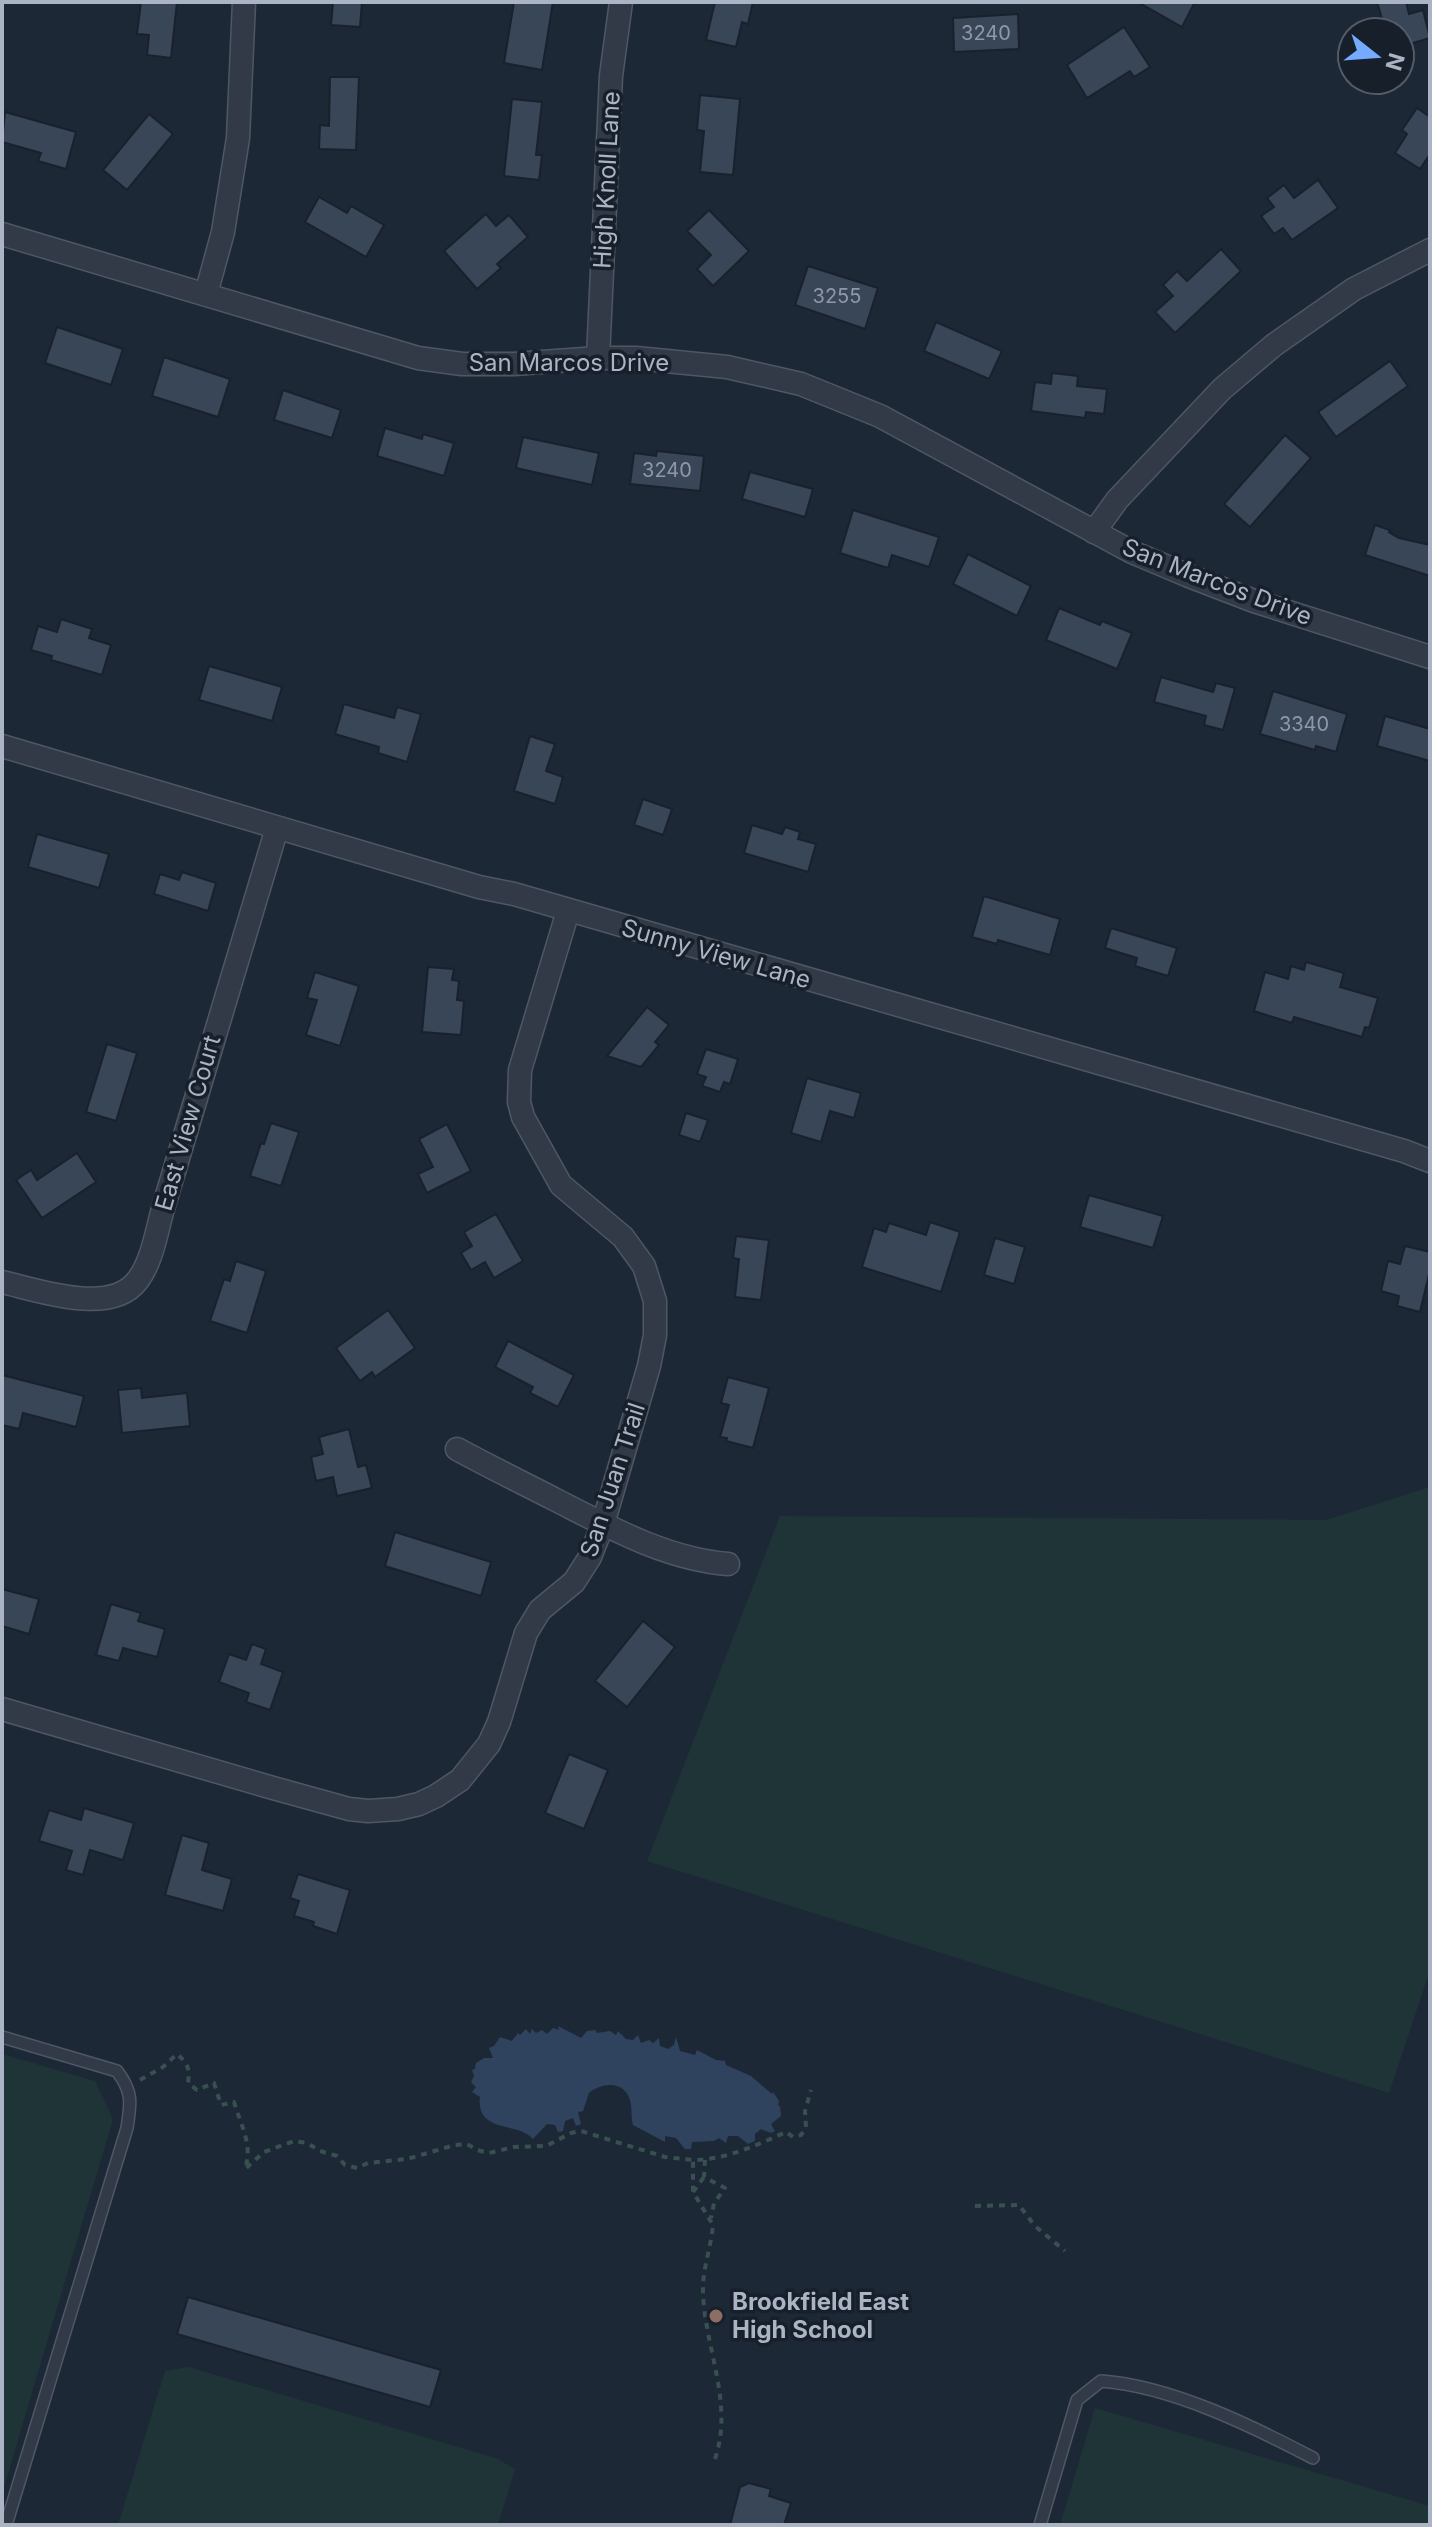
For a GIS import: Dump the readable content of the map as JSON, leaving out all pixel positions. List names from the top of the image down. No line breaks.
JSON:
{"streets":{"street":["High Knoll Lane","San Marcos Drive","Sunny View Lane","East View Court","San Juan Trail"]},"crossings":[["High Knoll Lane","San Marcos Drive"],["Sunny View Lane","East View Court"],["Sunny View Lane","San Juan Trail"]],"places":["Brookfield East High School"],"house_numbers":["3240","3255","3240","3340"],"north":"right"}
